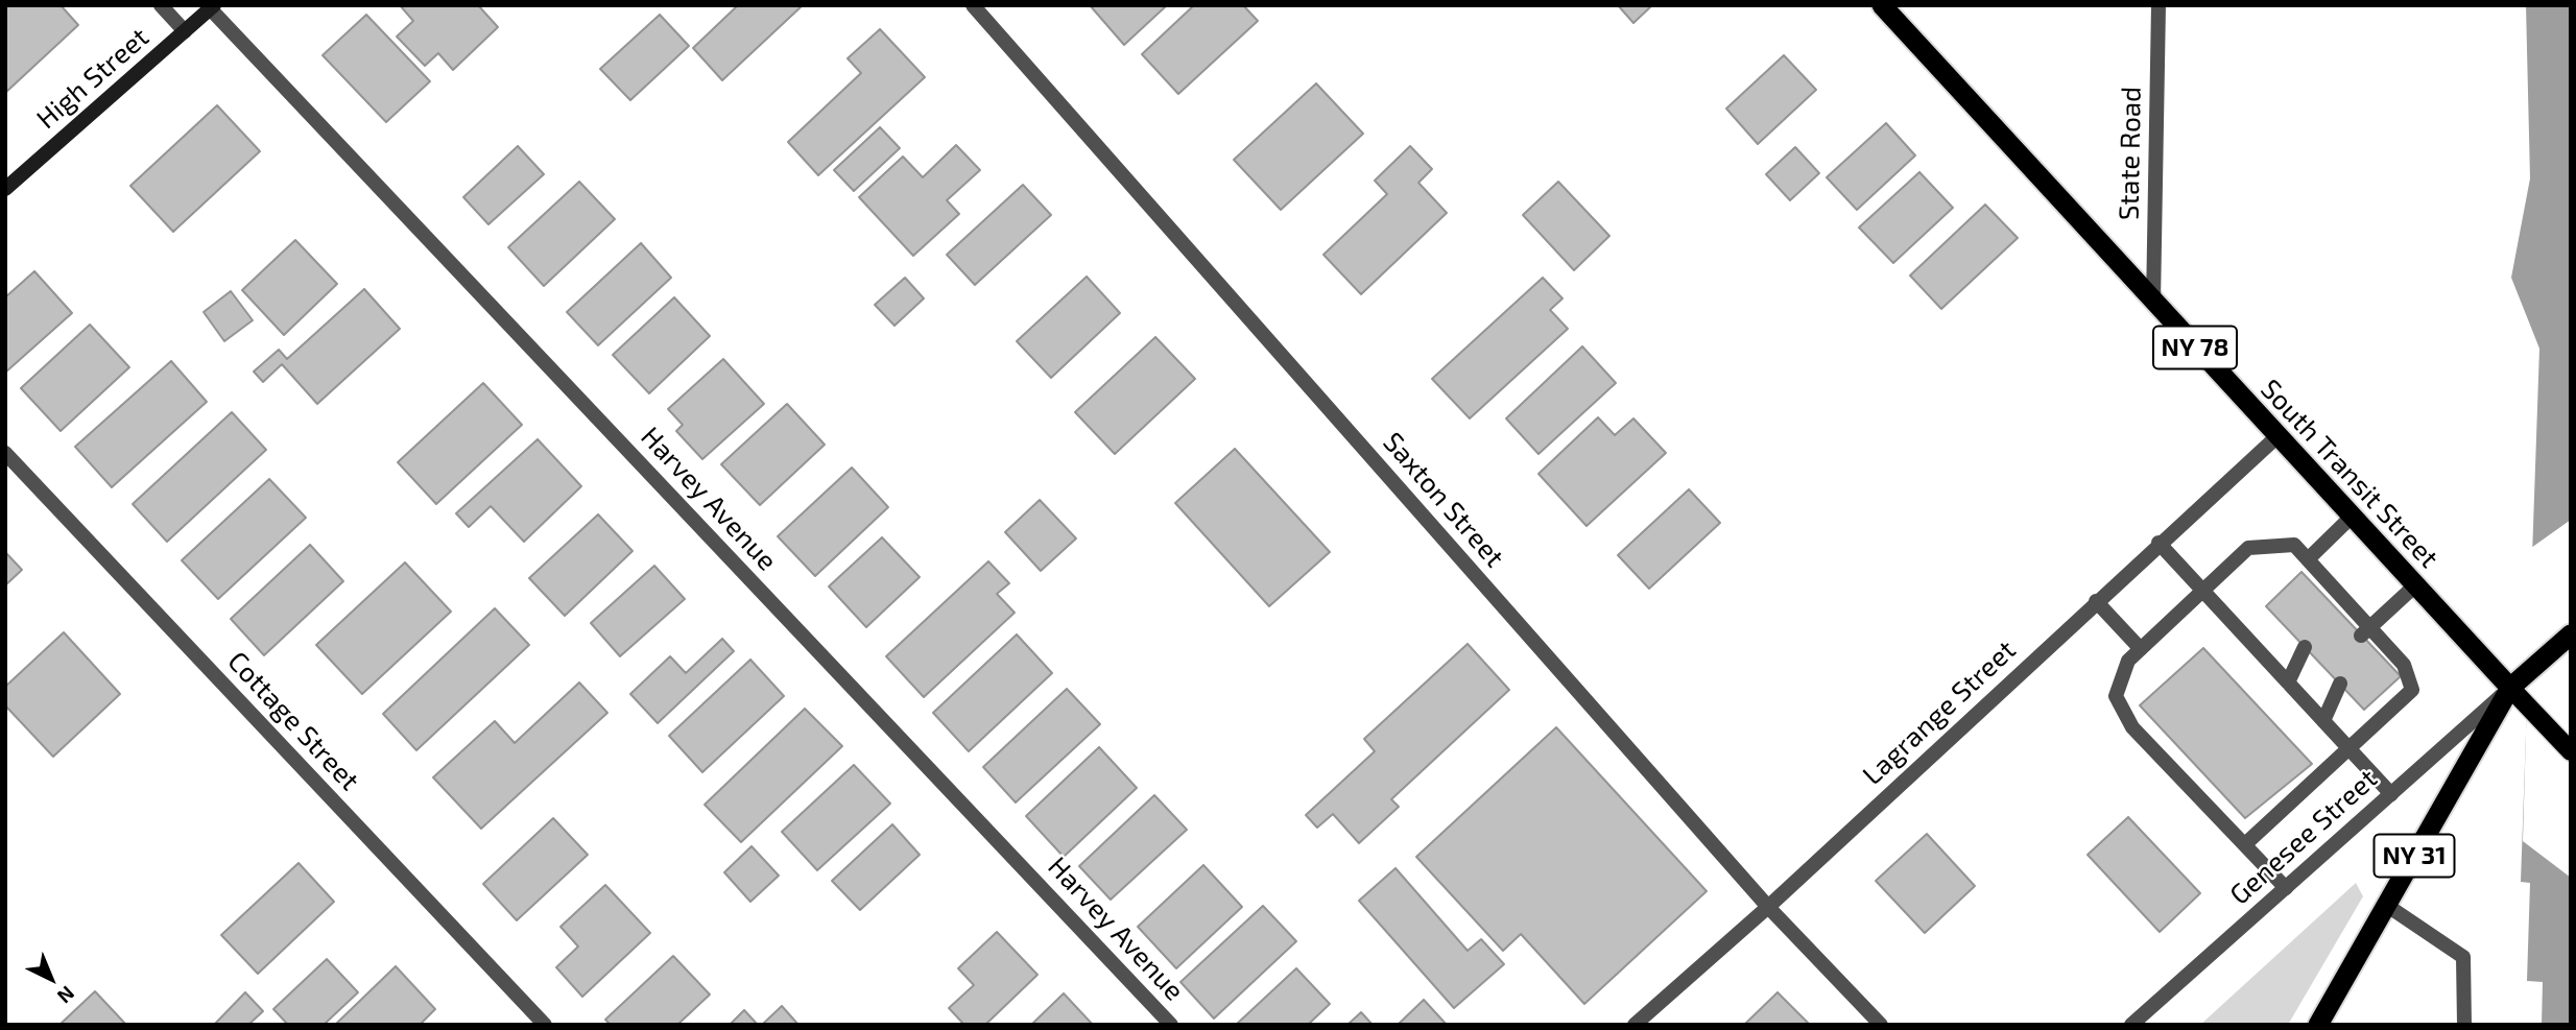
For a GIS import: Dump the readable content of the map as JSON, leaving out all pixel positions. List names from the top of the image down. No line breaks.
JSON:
{"streets":{"highway":["NY 78","South Transit Street","NY 31"],"main road":["High Street"],"street":["State Road","Harvey Avenue","Saxton Street","Lagrange Street","Cottage Street","Genesee Street"]},"crossings":[["High Street","Harvey Avenue"],["State Road","South Transit Street"],["South Transit Street","Lagrange Street"],["South Transit Street","Genesee Street"],["South Transit Street","NY 31"],["Saxton Street","Lagrange Street"],["Genesee Street","NY 31"]],"north":"bottom right"}
